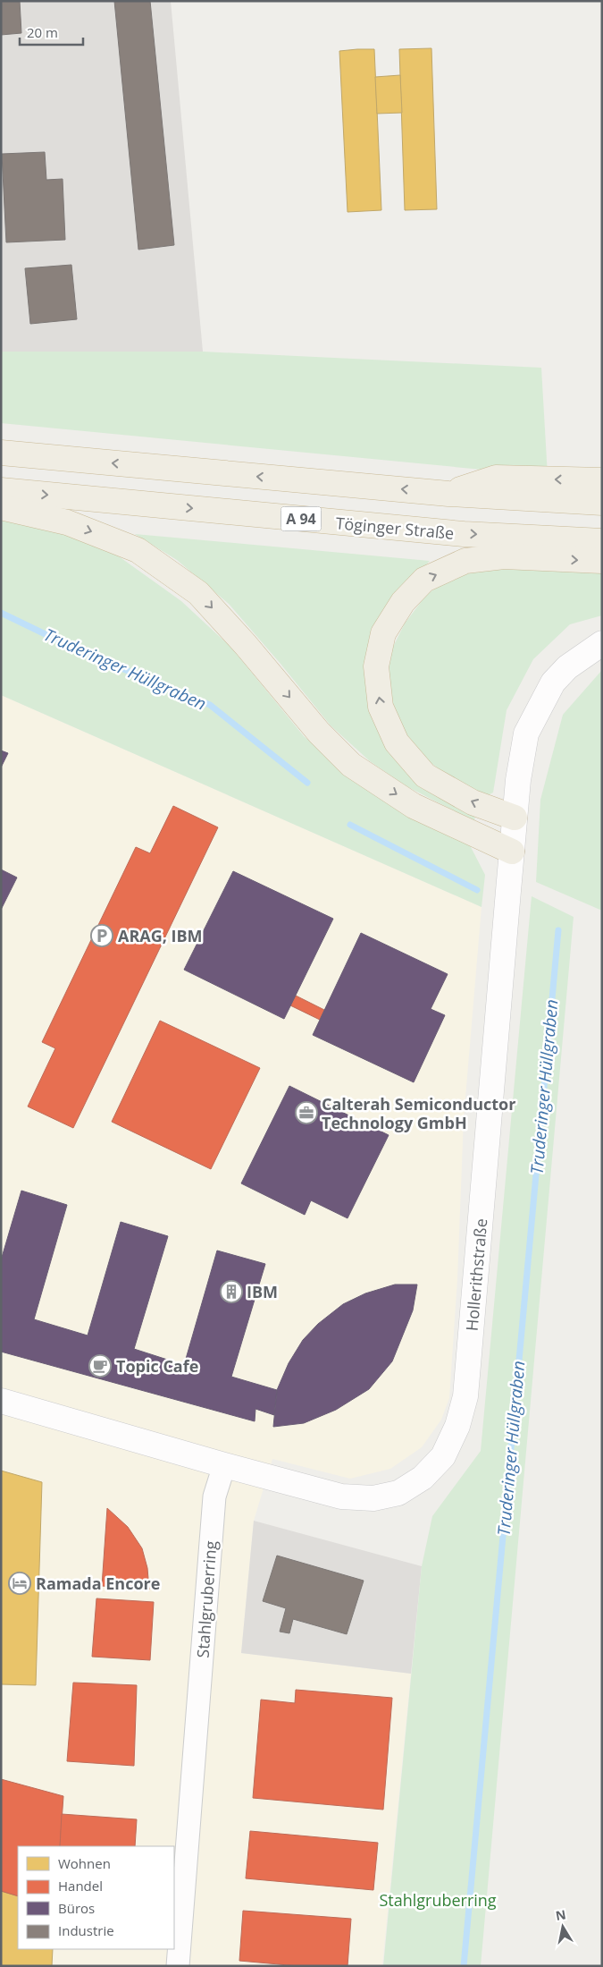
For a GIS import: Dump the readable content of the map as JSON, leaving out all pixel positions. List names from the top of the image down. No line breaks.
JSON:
{"streets":{"highway":["A 94","Töginger Straße"],"main road":["Hollerithstraße"],"street":["Stahlgruberring"]},"crossings":[["Hollerithstraße","Stahlgruberring"]],"water":["Truderinger Hüllgraben"],"parks":["Stahlgruberring"],"places":{"parking":["ARAG, IBM"],"office":["Calterah Semiconductor Technology GmbH"],"building":["IBM"],"cafe":["Topic Cafe"],"hotel":["Ramada Encore"]},"legend":["Wohnen","Handel","Büros","Industrie"],"scale_bar":"20 m","north":"top"}
